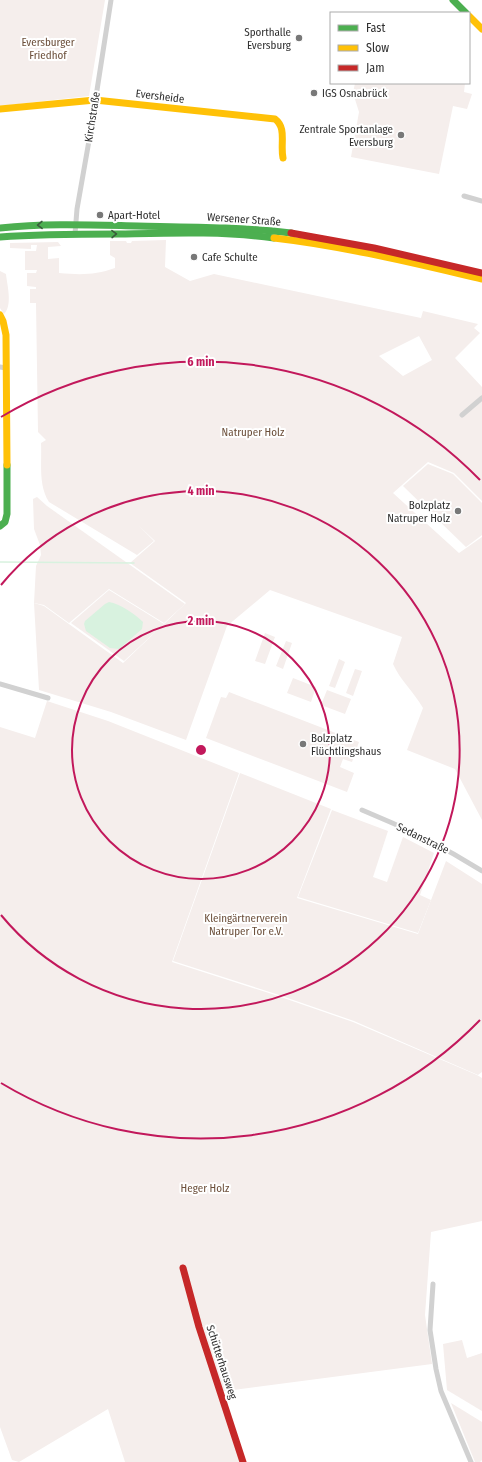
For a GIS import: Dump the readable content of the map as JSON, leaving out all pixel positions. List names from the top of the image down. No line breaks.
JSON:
{"streets":{"main road":["Eversheide","Wersener Straße","Schütterhausweg"],"street":["Kirchstraße","Sedanstraße"]},"crossings":[["Eversheide","Kirchstraße"],["Kirchstraße","Wersener Straße"]],"parks":["Eversburger Friedhof","Natruper Holz","Kleingärtnerverein Natruper Tor e.V.","Heger Holz"],"places":["Sporthalle Eversburg","IGS Osnabrück","Zentrale Sportanlage Eversburg","Apart-Hotel","Cafe Schulte","Bolzplatz Natruper Holz","Bolzplatz Flüchtlingshaus"],"legend":["Fast","Slow","Jam"],"rings":["6 min","4 min","2 min"]}
